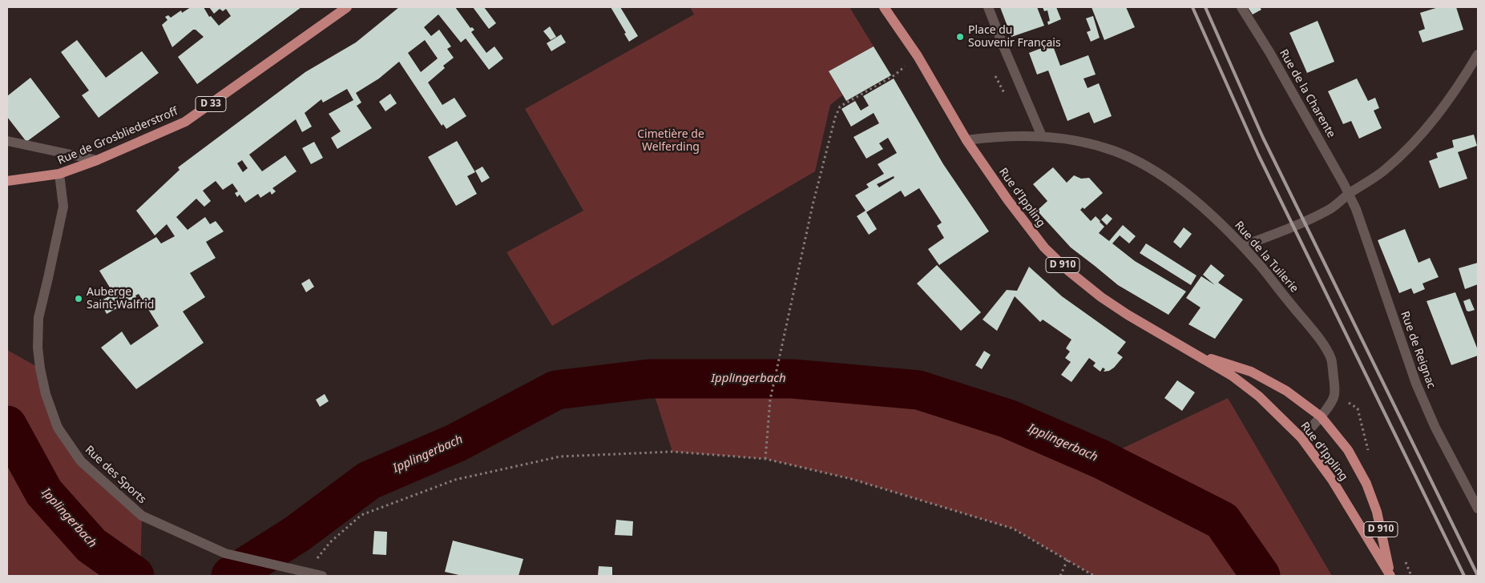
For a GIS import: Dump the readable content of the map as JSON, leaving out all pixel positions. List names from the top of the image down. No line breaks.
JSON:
{"streets":{"main road":["D 33","Rue de Grosbliederstroff","Rue d'Ippling","D 910"],"street":["Rue de la Charente","Rue de la Tuilerie","Rue de Reignac","Rue des Sports"]},"crossings":[["Rue de la Charente","Rue de Reignac"],["Rue de Grosbliederstroff","Rue des Sports"],["Rue d'Ippling","Rue de la Tuilerie"]],"water":["Ipplingerbach"],"parks":["Cimetière de Welferding"],"places":["Place du Souvenir Français","Auberge Saint-Walfrid"]}
